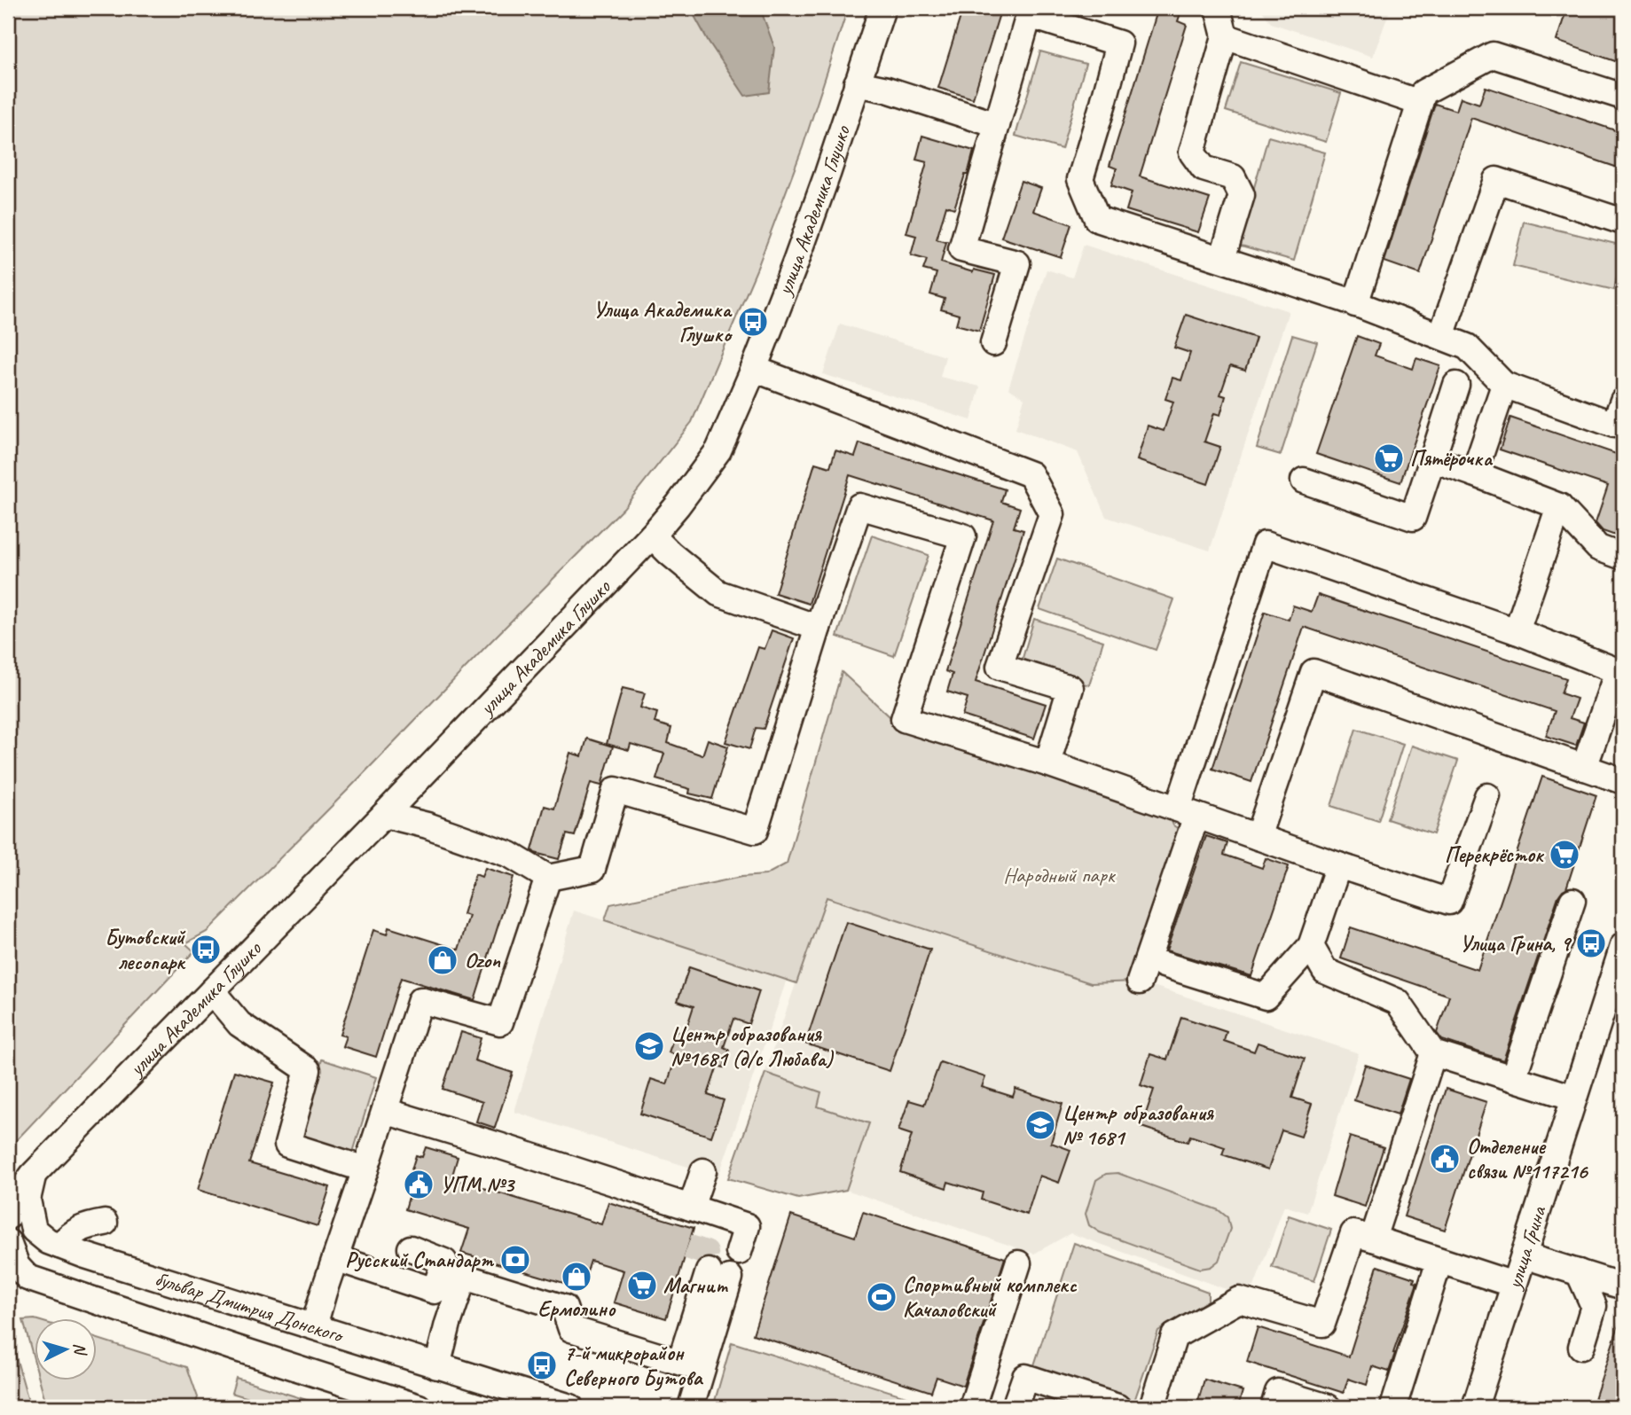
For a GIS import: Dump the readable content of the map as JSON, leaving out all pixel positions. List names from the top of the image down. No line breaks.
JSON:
{"streets":{"street":["улица Академика Глушко","улица Грина","бульвар Дмитрия Донского"]},"crossings":[["улица Академика Глушко","бульвар Дмитрия Донского"]],"parks":["Народный парк"],"places":{"bus stop":["Улица Академика Глушко","Улица Грина, 9","Бутовский лесопарк","7-й микрорайон Северного Бутова"],"supermarket":["Пятёрочка","Перекрёсток","Магнит"],"shop":["Ozon","Ермолино"],"school or university":["Центр образования №1681 (д/с Любава)","Центр образования № 1681"],"public building":["Отделение связи №117216","УПМ №3"],"bank":["Русский Стандарт"],"sports":["Спортивный комплекс Качаловский"]},"north":"right"}
